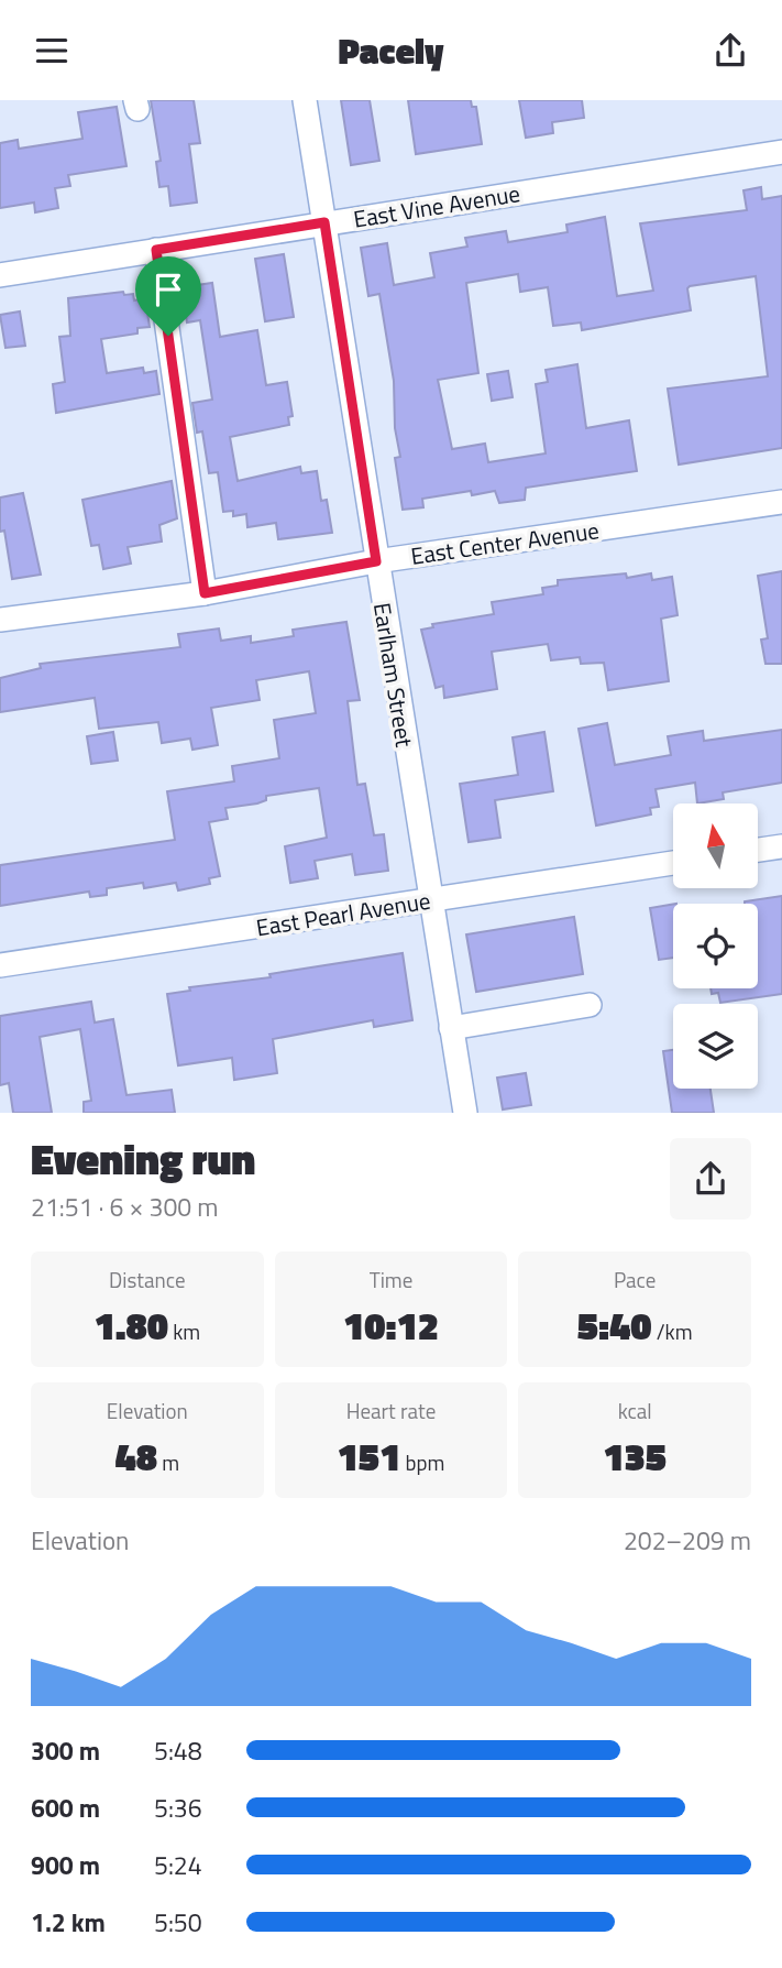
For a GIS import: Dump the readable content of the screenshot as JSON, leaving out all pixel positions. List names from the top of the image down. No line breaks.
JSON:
{"streets":{"street":["East Vine Avenue","East Center Avenue","Earlham Street","East Pearl Avenue"]},"crossings":[["East Vine Avenue","Earlham Street"],["East Center Avenue","Earlham Street"],["Earlham Street","East Pearl Avenue"]],"north":"top","page":{"header":"Pacely","heading":["Evening run","21:51 · 6 × 300 m"],"stats":[["Distance","1.80 km"],["Time","10:12"],["Pace","5:40 /km"],["Elevation","48 m"],["Heart rate","151 bpm"],["kcal","135"]],"chart":["Elevation","202–209 m"],"list":[{"name":"300 m","note":"5:48"},{"name":"600 m","note":"5:36"},{"name":"900 m","note":"5:24"},{"name":"1.2 km","note":"5:50"}]}}
